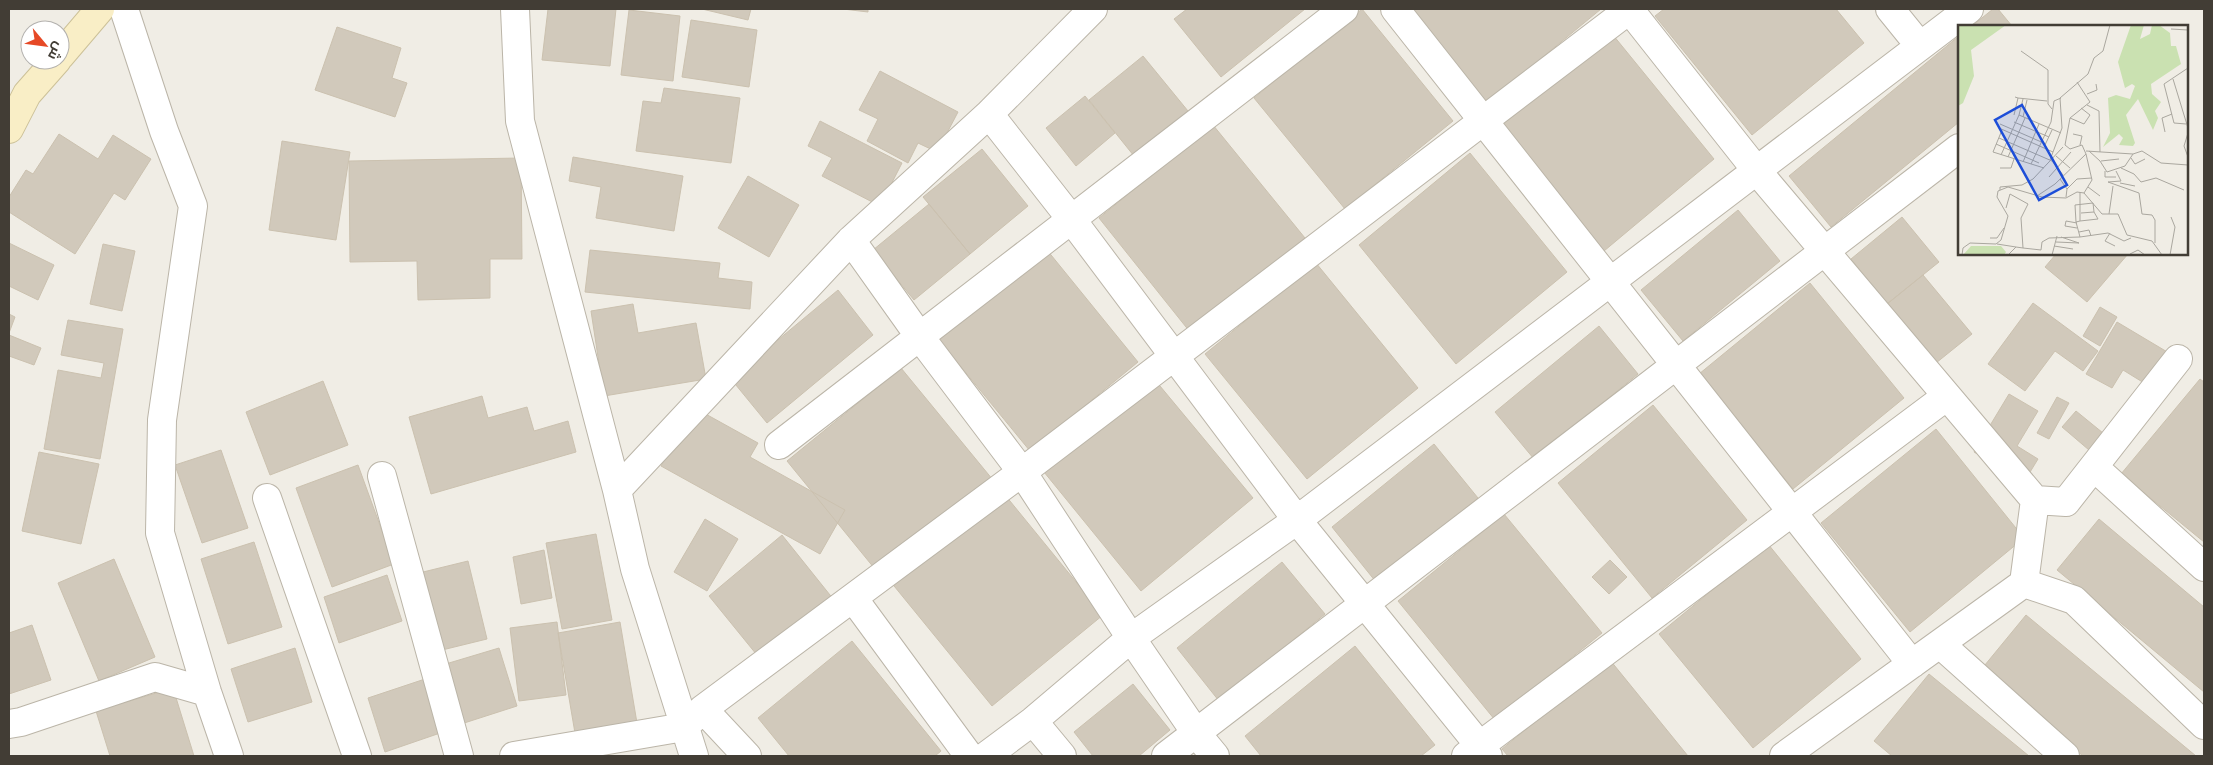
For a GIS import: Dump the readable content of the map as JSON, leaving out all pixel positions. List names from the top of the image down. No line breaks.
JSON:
{"north":"bottom right"}
